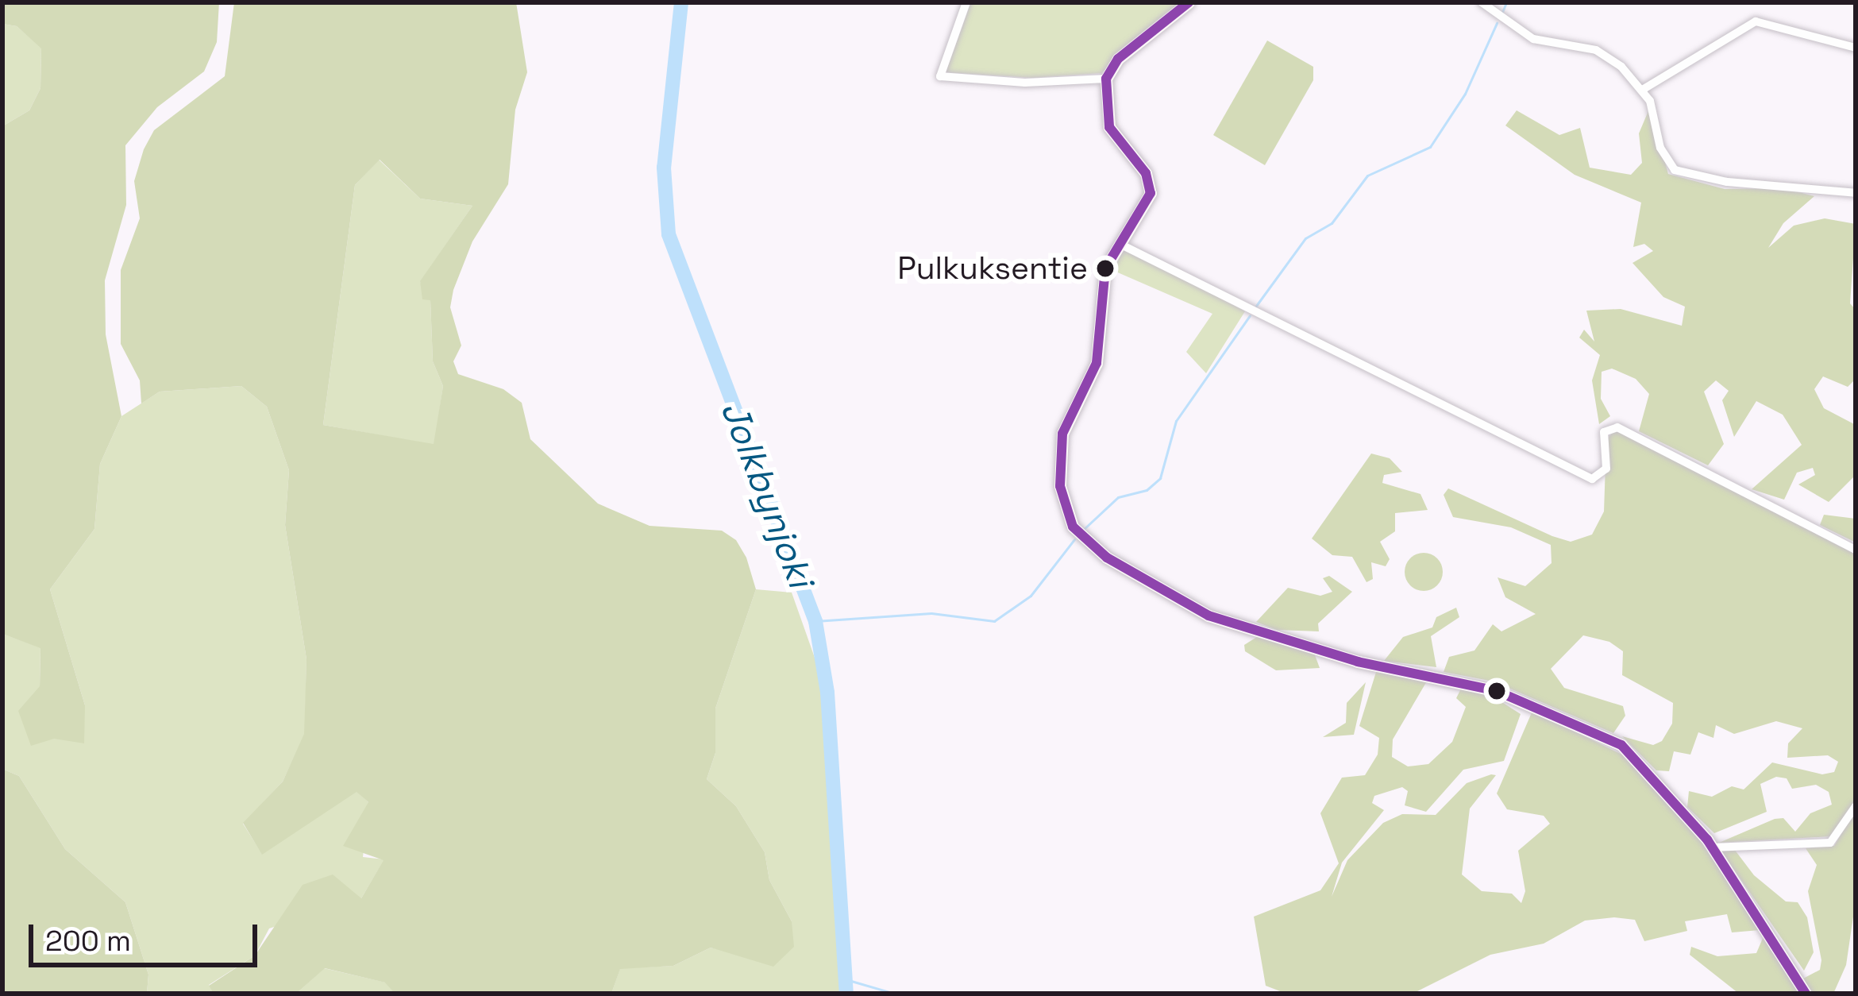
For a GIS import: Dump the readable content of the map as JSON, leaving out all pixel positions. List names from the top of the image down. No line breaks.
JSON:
{"water":["Jolkbynjoki"],"places":["Pulkuksentie"],"scale_bar":"200 m"}
